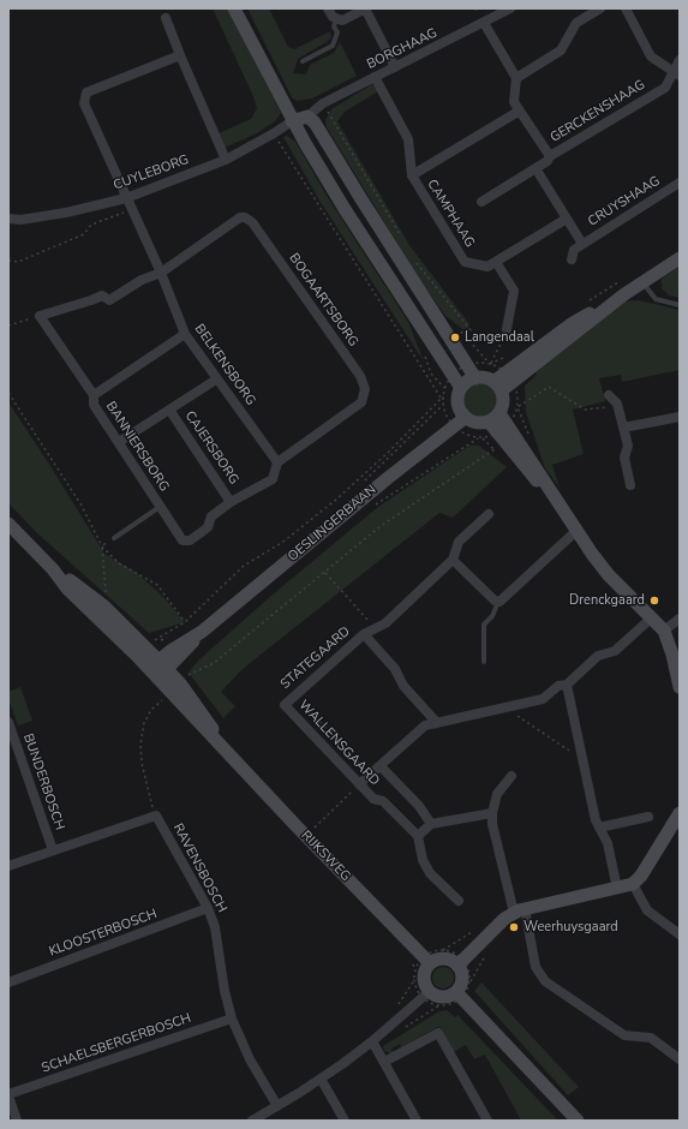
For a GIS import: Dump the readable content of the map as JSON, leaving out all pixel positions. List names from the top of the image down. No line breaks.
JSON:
{"streets":{"street":["BORGHAAG","GERCKENSHAAG","CUYLEBORG","CRUYSHAAG","CAMPHAAG","BOGAARTSBORG","BELKENSBORG","BANNIERSBORG","CAJERSBORG","OESLINGERBAAN","STATEGAARD","WALLENSGAARD","BUNDERBOSCH","RIJKSWEG","RAVENSBOSCH","KLOOSTERBOSCH","SCHAELSBERGERBOSCH"]},"crossings":[["BORGHAAG","CAMPHAAG"],["GERCKENSHAAG","CAMPHAAG"],["CUYLEBORG","BELKENSBORG"],["CRUYSHAAG","CAMPHAAG"],["BOGAARTSBORG","BELKENSBORG"],["BOGAARTSBORG","BANNIERSBORG"],["BELKENSBORG","BANNIERSBORG"],["BELKENSBORG","CAJERSBORG"],["BANNIERSBORG","CAJERSBORG"],["OESLINGERBAAN","RIJKSWEG"],["STATEGAARD","WALLENSGAARD"],["BUNDERBOSCH","RAVENSBOSCH"],["RAVENSBOSCH","KLOOSTERBOSCH"],["RAVENSBOSCH","SCHAELSBERGERBOSCH"]],"places":["Langendaal","Drenckgaard","Weerhuysgaard"]}
